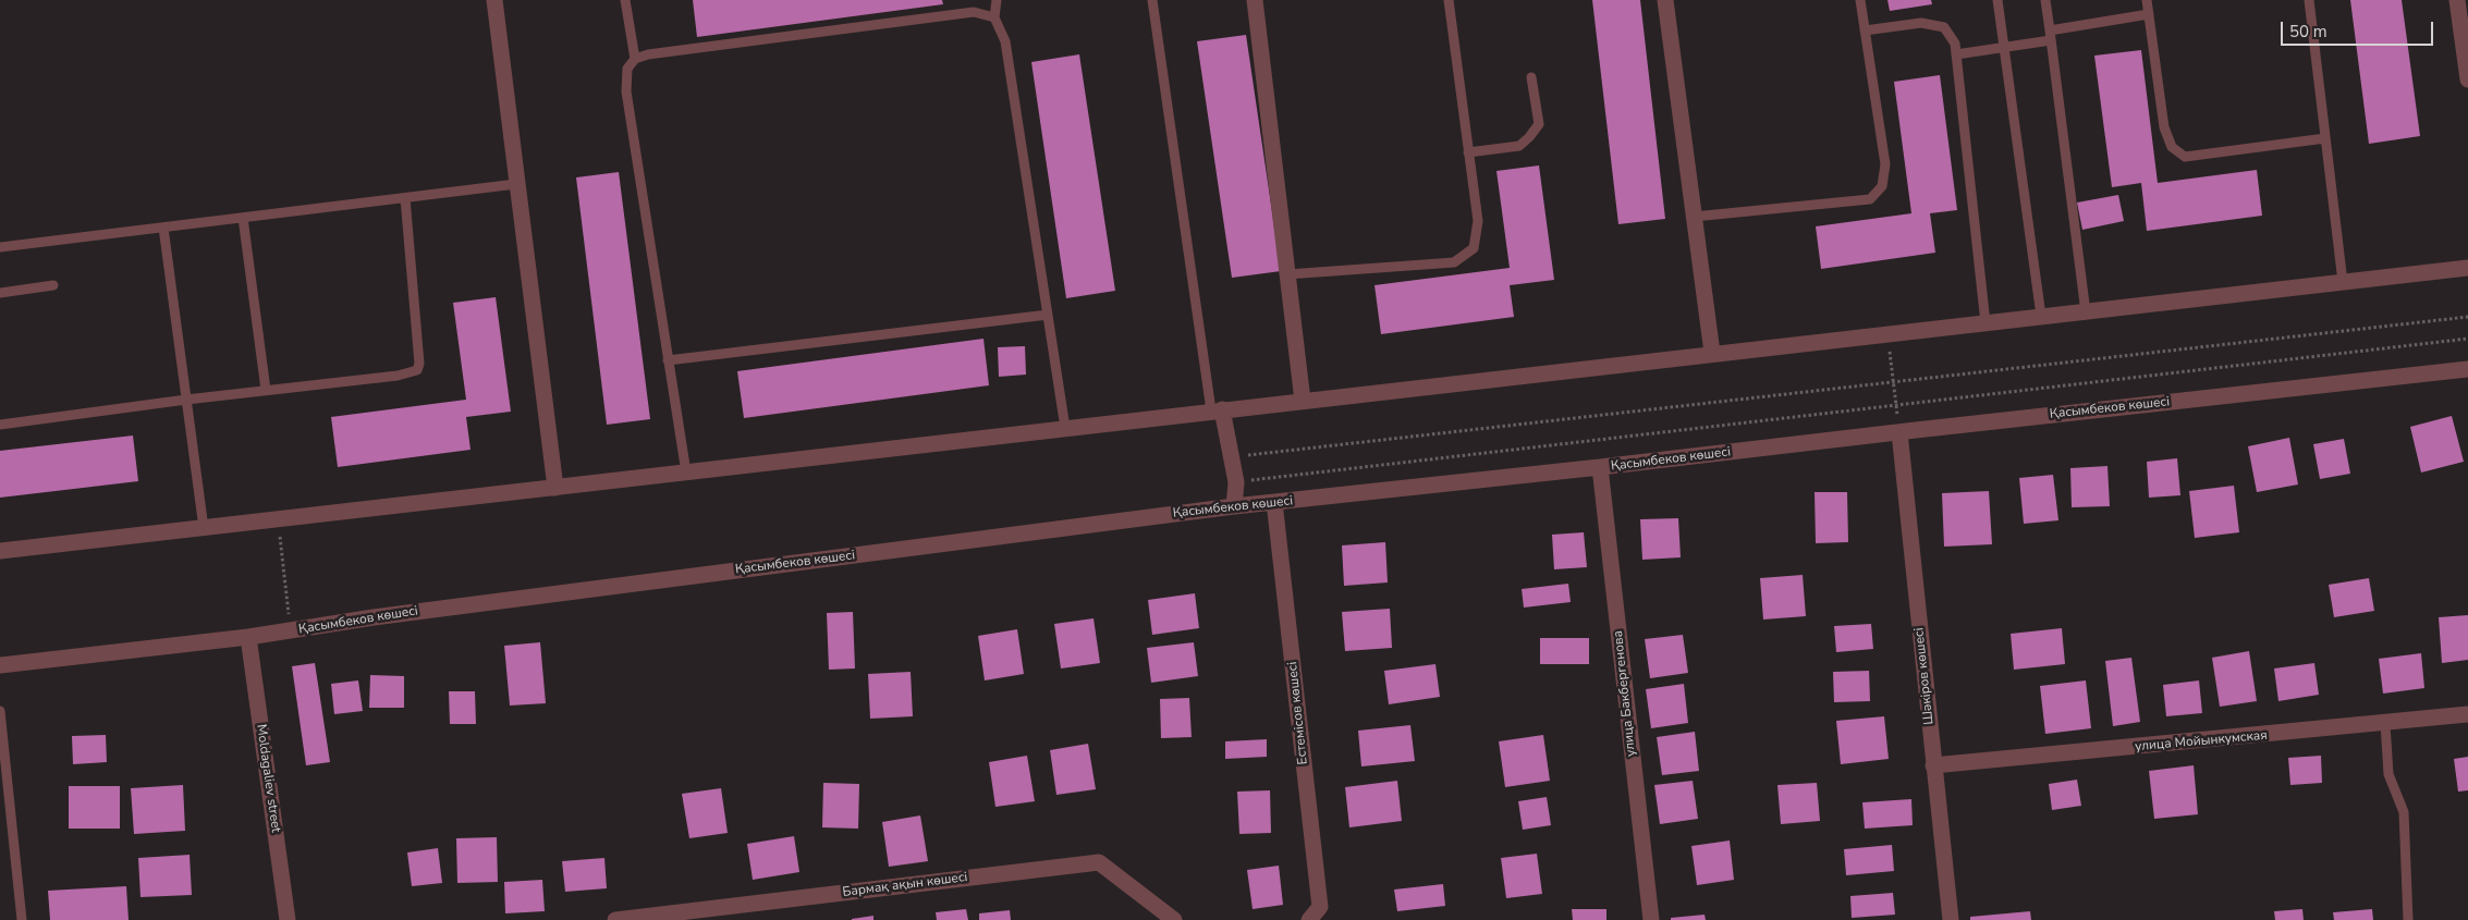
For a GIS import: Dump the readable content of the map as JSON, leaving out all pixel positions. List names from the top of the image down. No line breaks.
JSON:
{"streets":{"street":["Қасымбеков көшесі","Шәкіров көшесі","улица Бакбергенова","Естемісов көшесі","улица Мойынкумская","Moldagaliev street","Бармақ ақын көшесі"]},"crossings":[["Қасымбеков көшесі","Шәкіров көшесі"],["Қасымбеков көшесі","улица Бакбергенова"],["Қасымбеков көшесі","Естемісов көшесі"],["Қасымбеков көшесі","Moldagaliev street"],["Шәкіров көшесі","улица Мойынкумская"]],"scale_bar":"50 m"}
